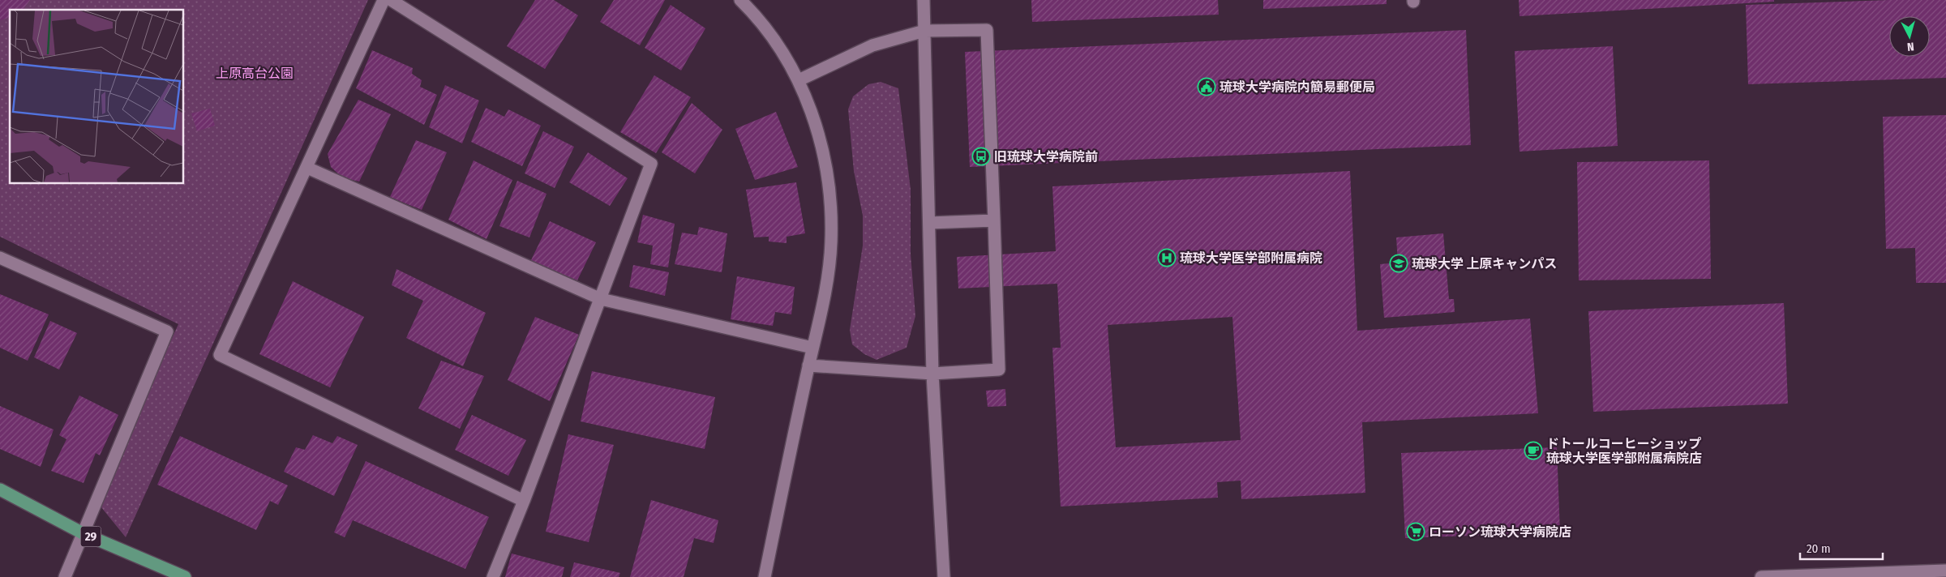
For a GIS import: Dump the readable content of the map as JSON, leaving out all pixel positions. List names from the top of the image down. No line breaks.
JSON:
{"streets":{"main road":["29"]},"parks":["上原高台公園"],"places":{"public building":["琉球大学病院内簡易郵便局"],"bus stop":["旧琉球大学病院前"],"hospital":["琉球大学医学部附属病院"],"school or university":["琉球大学 上原キャンパス"],"cafe":["ドトールコーヒーショップ 琉球大学医学部附属病院店"],"supermarket":["ローソン琉球大学病院店"]},"scale_bar":"20 m","north":"bottom"}
